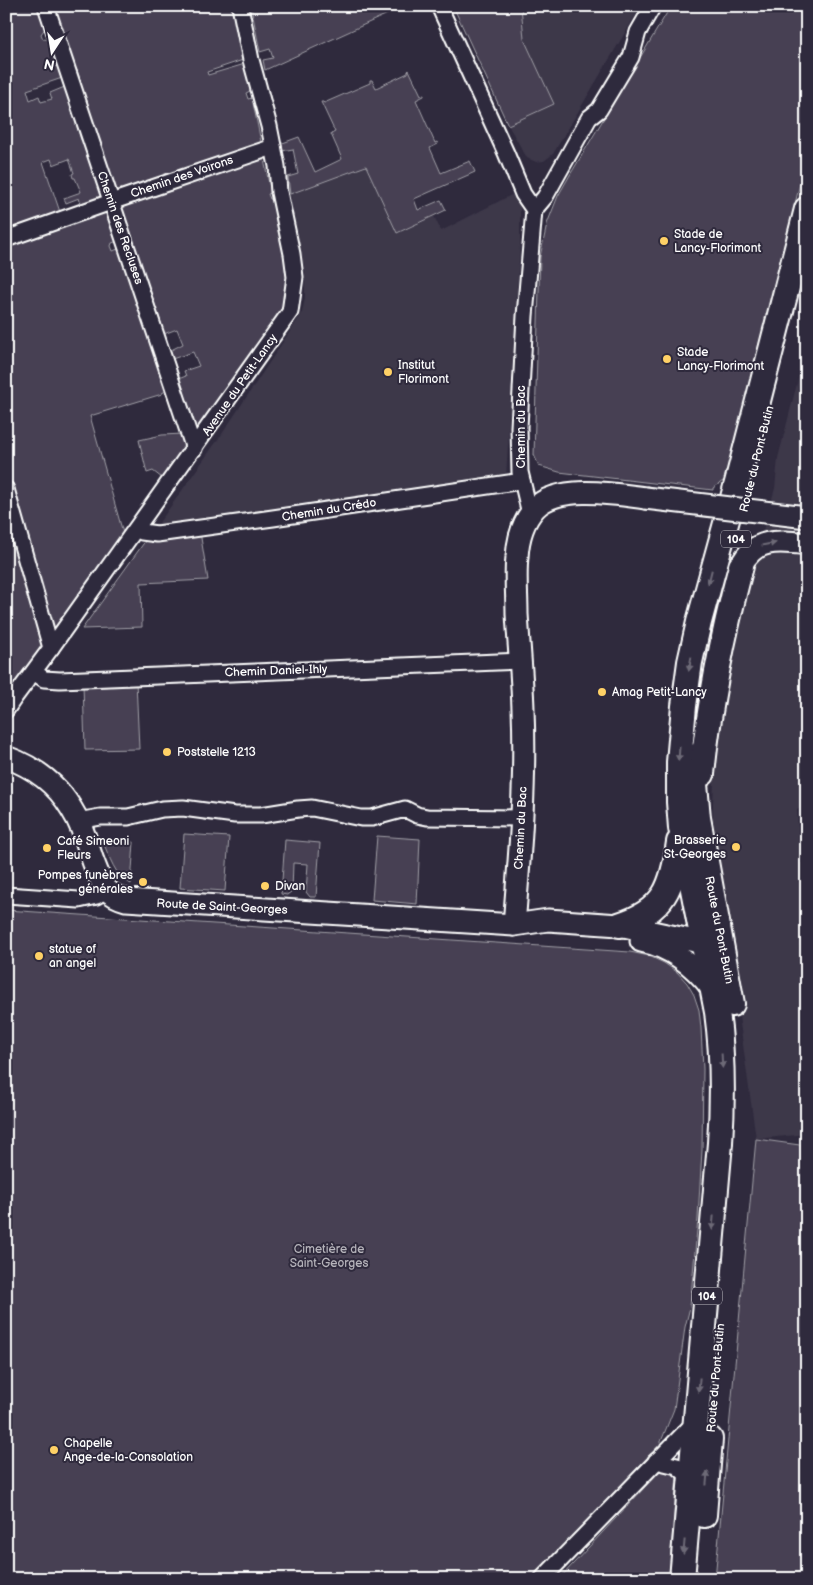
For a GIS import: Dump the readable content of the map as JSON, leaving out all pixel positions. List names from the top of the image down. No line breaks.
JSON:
{"streets":{"main road":["Route du Pont-Butin","104"],"street":["Chemin des Voirons","Chemin des Recluses","Avenue du Petit-Lancy","Chemin du Bac","Chemin du Crédo","Chemin Daniel-Ihly","Route de Saint-Georges"]},"crossings":[["Chemin des Voirons","Chemin des Recluses"],["Chemin des Voirons","Avenue du Petit-Lancy"],["Chemin des Recluses","Avenue du Petit-Lancy"],["Avenue du Petit-Lancy","Chemin du Crédo"],["Avenue du Petit-Lancy","Chemin Daniel-Ihly"],["Chemin du Bac","Chemin du Crédo"],["Chemin du Bac","Chemin Daniel-Ihly"],["Chemin du Bac","Route de Saint-Georges"],["Route du Pont-Butin","Route de Saint-Georges"]],"parks":["Cimetière de Saint-Georges"],"places":["Stade de Lancy-Florimont","Stade Lancy-Florimont","Institut Florimont","Amag Petit-Lancy","Poststelle 1213","Brasserie St-Georges","Café Simeoni Fleurs","Pompes funèbres générales","Divan","statue of an angel","Chapelle Ange-de-la-Consolation"],"north":"bottom"}
